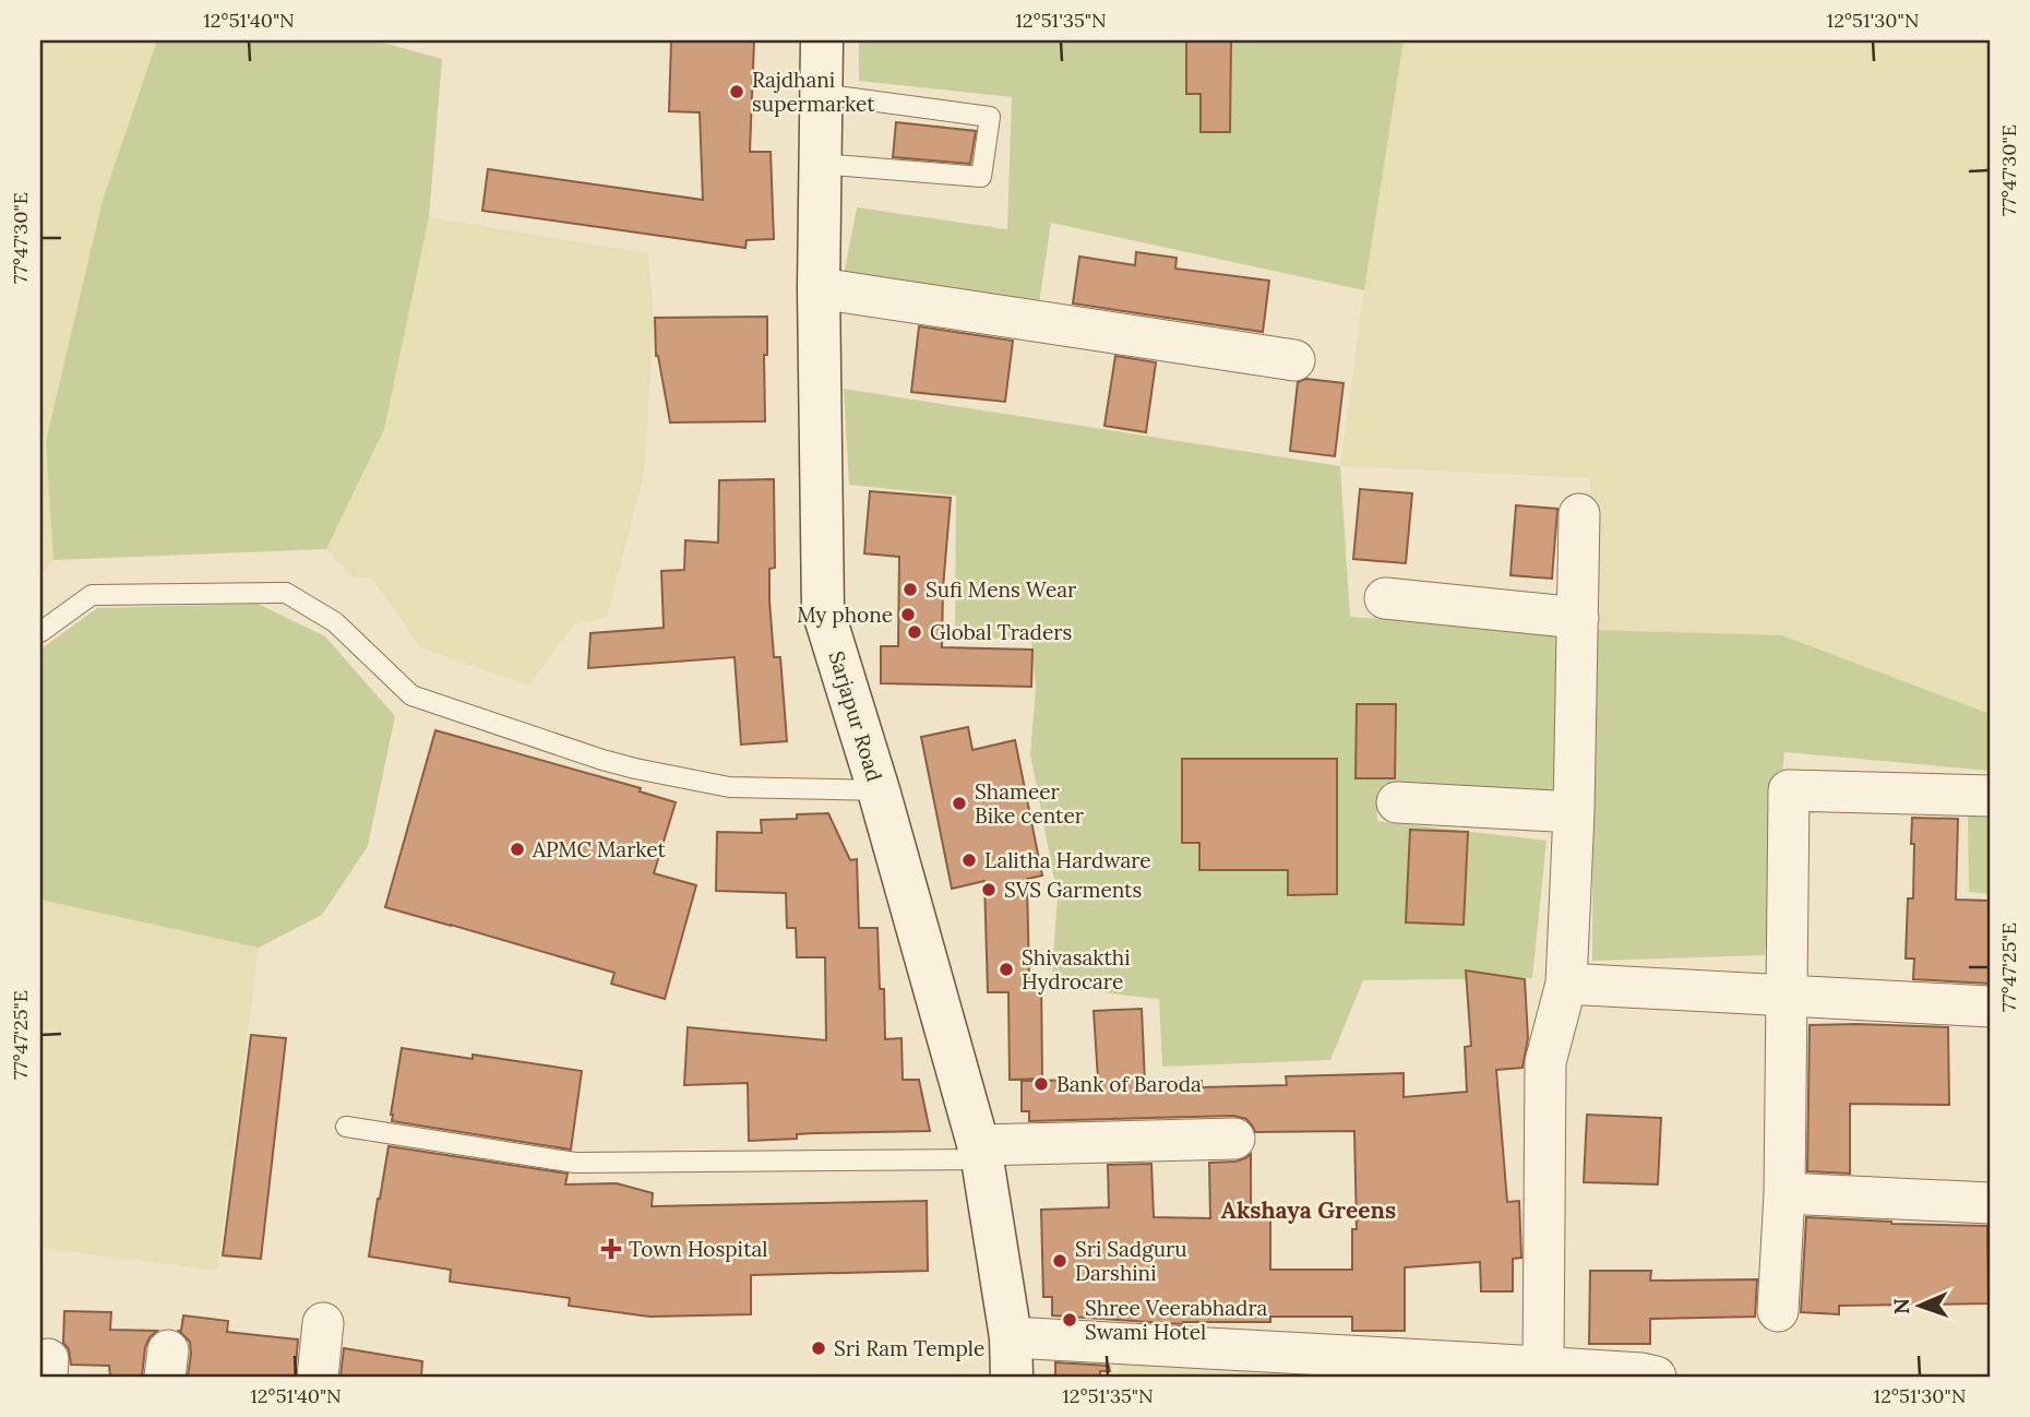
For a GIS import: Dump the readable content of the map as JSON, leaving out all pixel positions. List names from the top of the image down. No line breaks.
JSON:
{"streets":{"main road":["Sarjapur Road"]},"districts":["Akshaya Greens"],"places":{"other":["Rajdhani supermarket","Sufi Mens Wear","My phone","Global Traders","Shameer Bike center","APMC Market","Lalitha Hardware","SVS Garments","Shivasakthi Hydrocare","Bank of Baroda","Sri Sadguru Darshini","Shree Veerabhadra Swami Hotel","Sri Ram Temple"],"health":["Town Hospital"]},"north":"left","coordinates":["12°51'40\"N","12°51'35\"N","12°51'30\"N","77°47'30\"E","77°47'25\"E"]}
